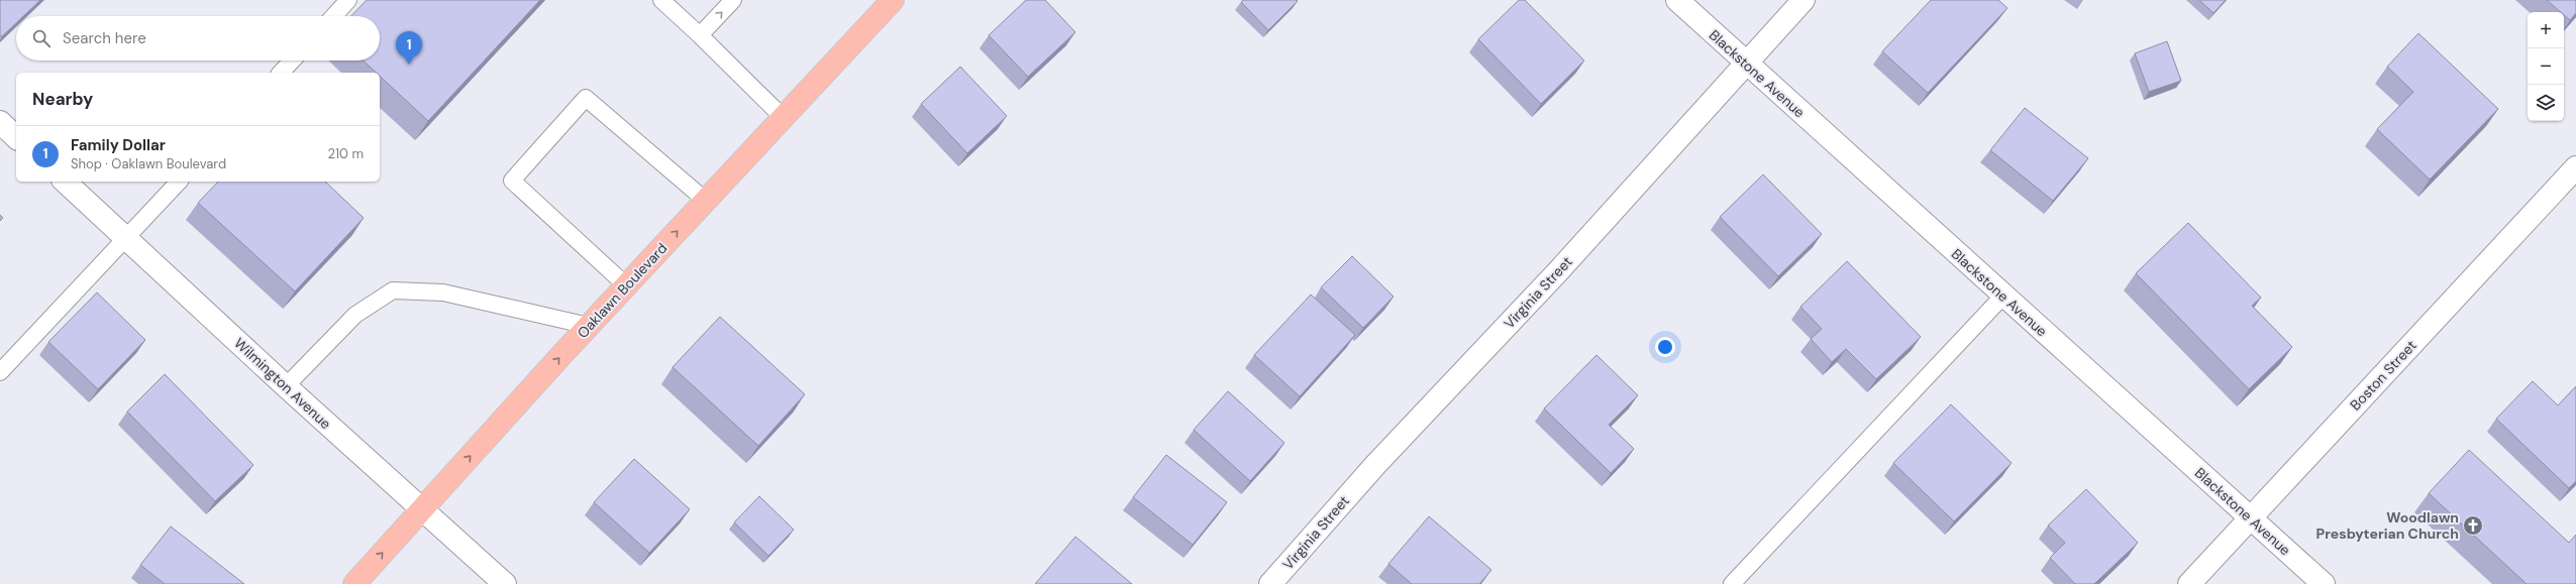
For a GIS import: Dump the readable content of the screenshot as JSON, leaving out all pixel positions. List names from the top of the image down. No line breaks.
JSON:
{"streets":{"highway":["Oaklawn Boulevard"],"street":["Blackstone Avenue","Virginia Street","Boston Street","Wilmington Avenue"]},"crossings":[["Blackstone Avenue","Virginia Street"],["Blackstone Avenue","Boston Street"],["Oaklawn Boulevard","Wilmington Avenue"]],"one_way":["Oaklawn Boulevard"],"places":{"church":["Woodlawn Presbyterian Church"]},"page":{"map_buttons":["+","−"],"search":"Search here","pins":"1","heading":"Nearby","list":[{"mark":"1","name":"Family Dollar","note":"Shop · Oaklawn Boulevard","value":"210 m"}]}}
